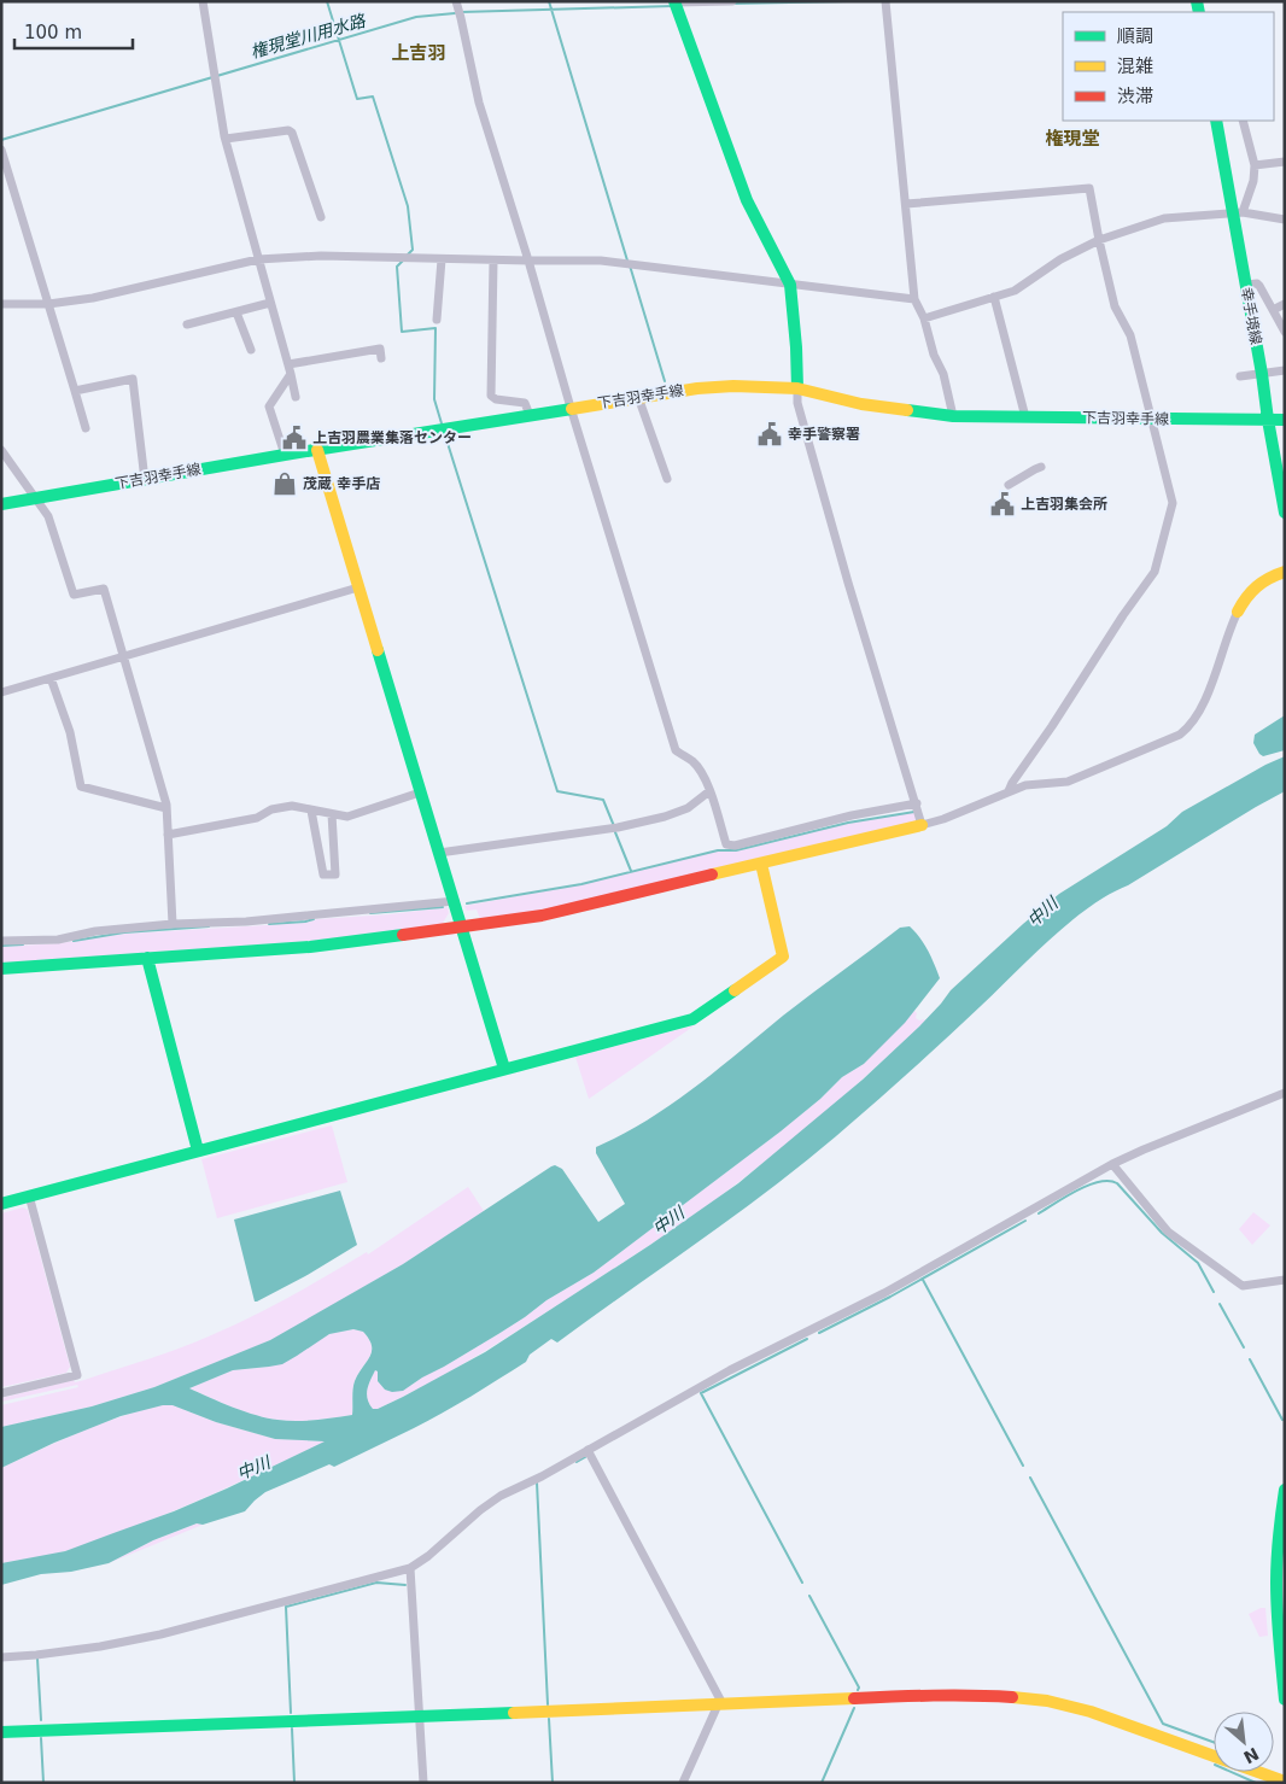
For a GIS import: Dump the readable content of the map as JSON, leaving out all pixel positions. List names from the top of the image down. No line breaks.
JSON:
{"streets":{"street":["幸手境線","下吉羽幸手線"]},"crossings":[["幸手境線","下吉羽幸手線"]],"districts":["上吉羽","権現堂"],"water":["権現堂川用水路","中川"],"places":{"public building":["幸手警察署","上吉羽農業集落センター","上吉羽集会所"],"shop":["茂蔵 幸手店"]},"legend":["順調","混雑","渋滞"],"scale_bar":"100 m","north":"bottom right"}
